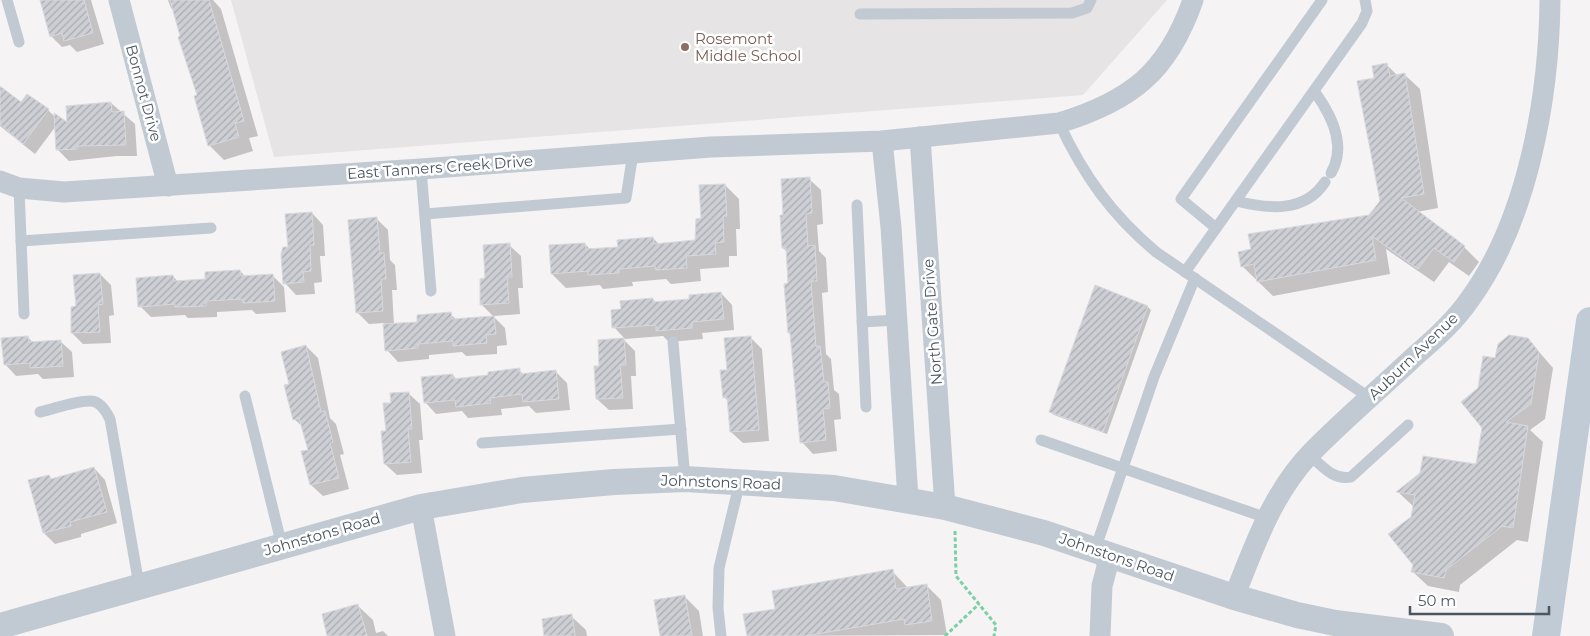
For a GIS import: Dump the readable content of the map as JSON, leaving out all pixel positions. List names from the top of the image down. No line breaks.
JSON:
{"streets":{"street":["Bonnot Drive","East Tanners Creek Drive","North Gate Drive","Auburn Avenue","Johnstons Road"]},"crossings":[["Bonnot Drive","East Tanners Creek Drive"],["East Tanners Creek Drive","North Gate Drive"],["North Gate Drive","Johnstons Road"],["Auburn Avenue","Johnstons Road"]],"places":["Rosemont Middle School"],"scale_bar":"50 m"}
